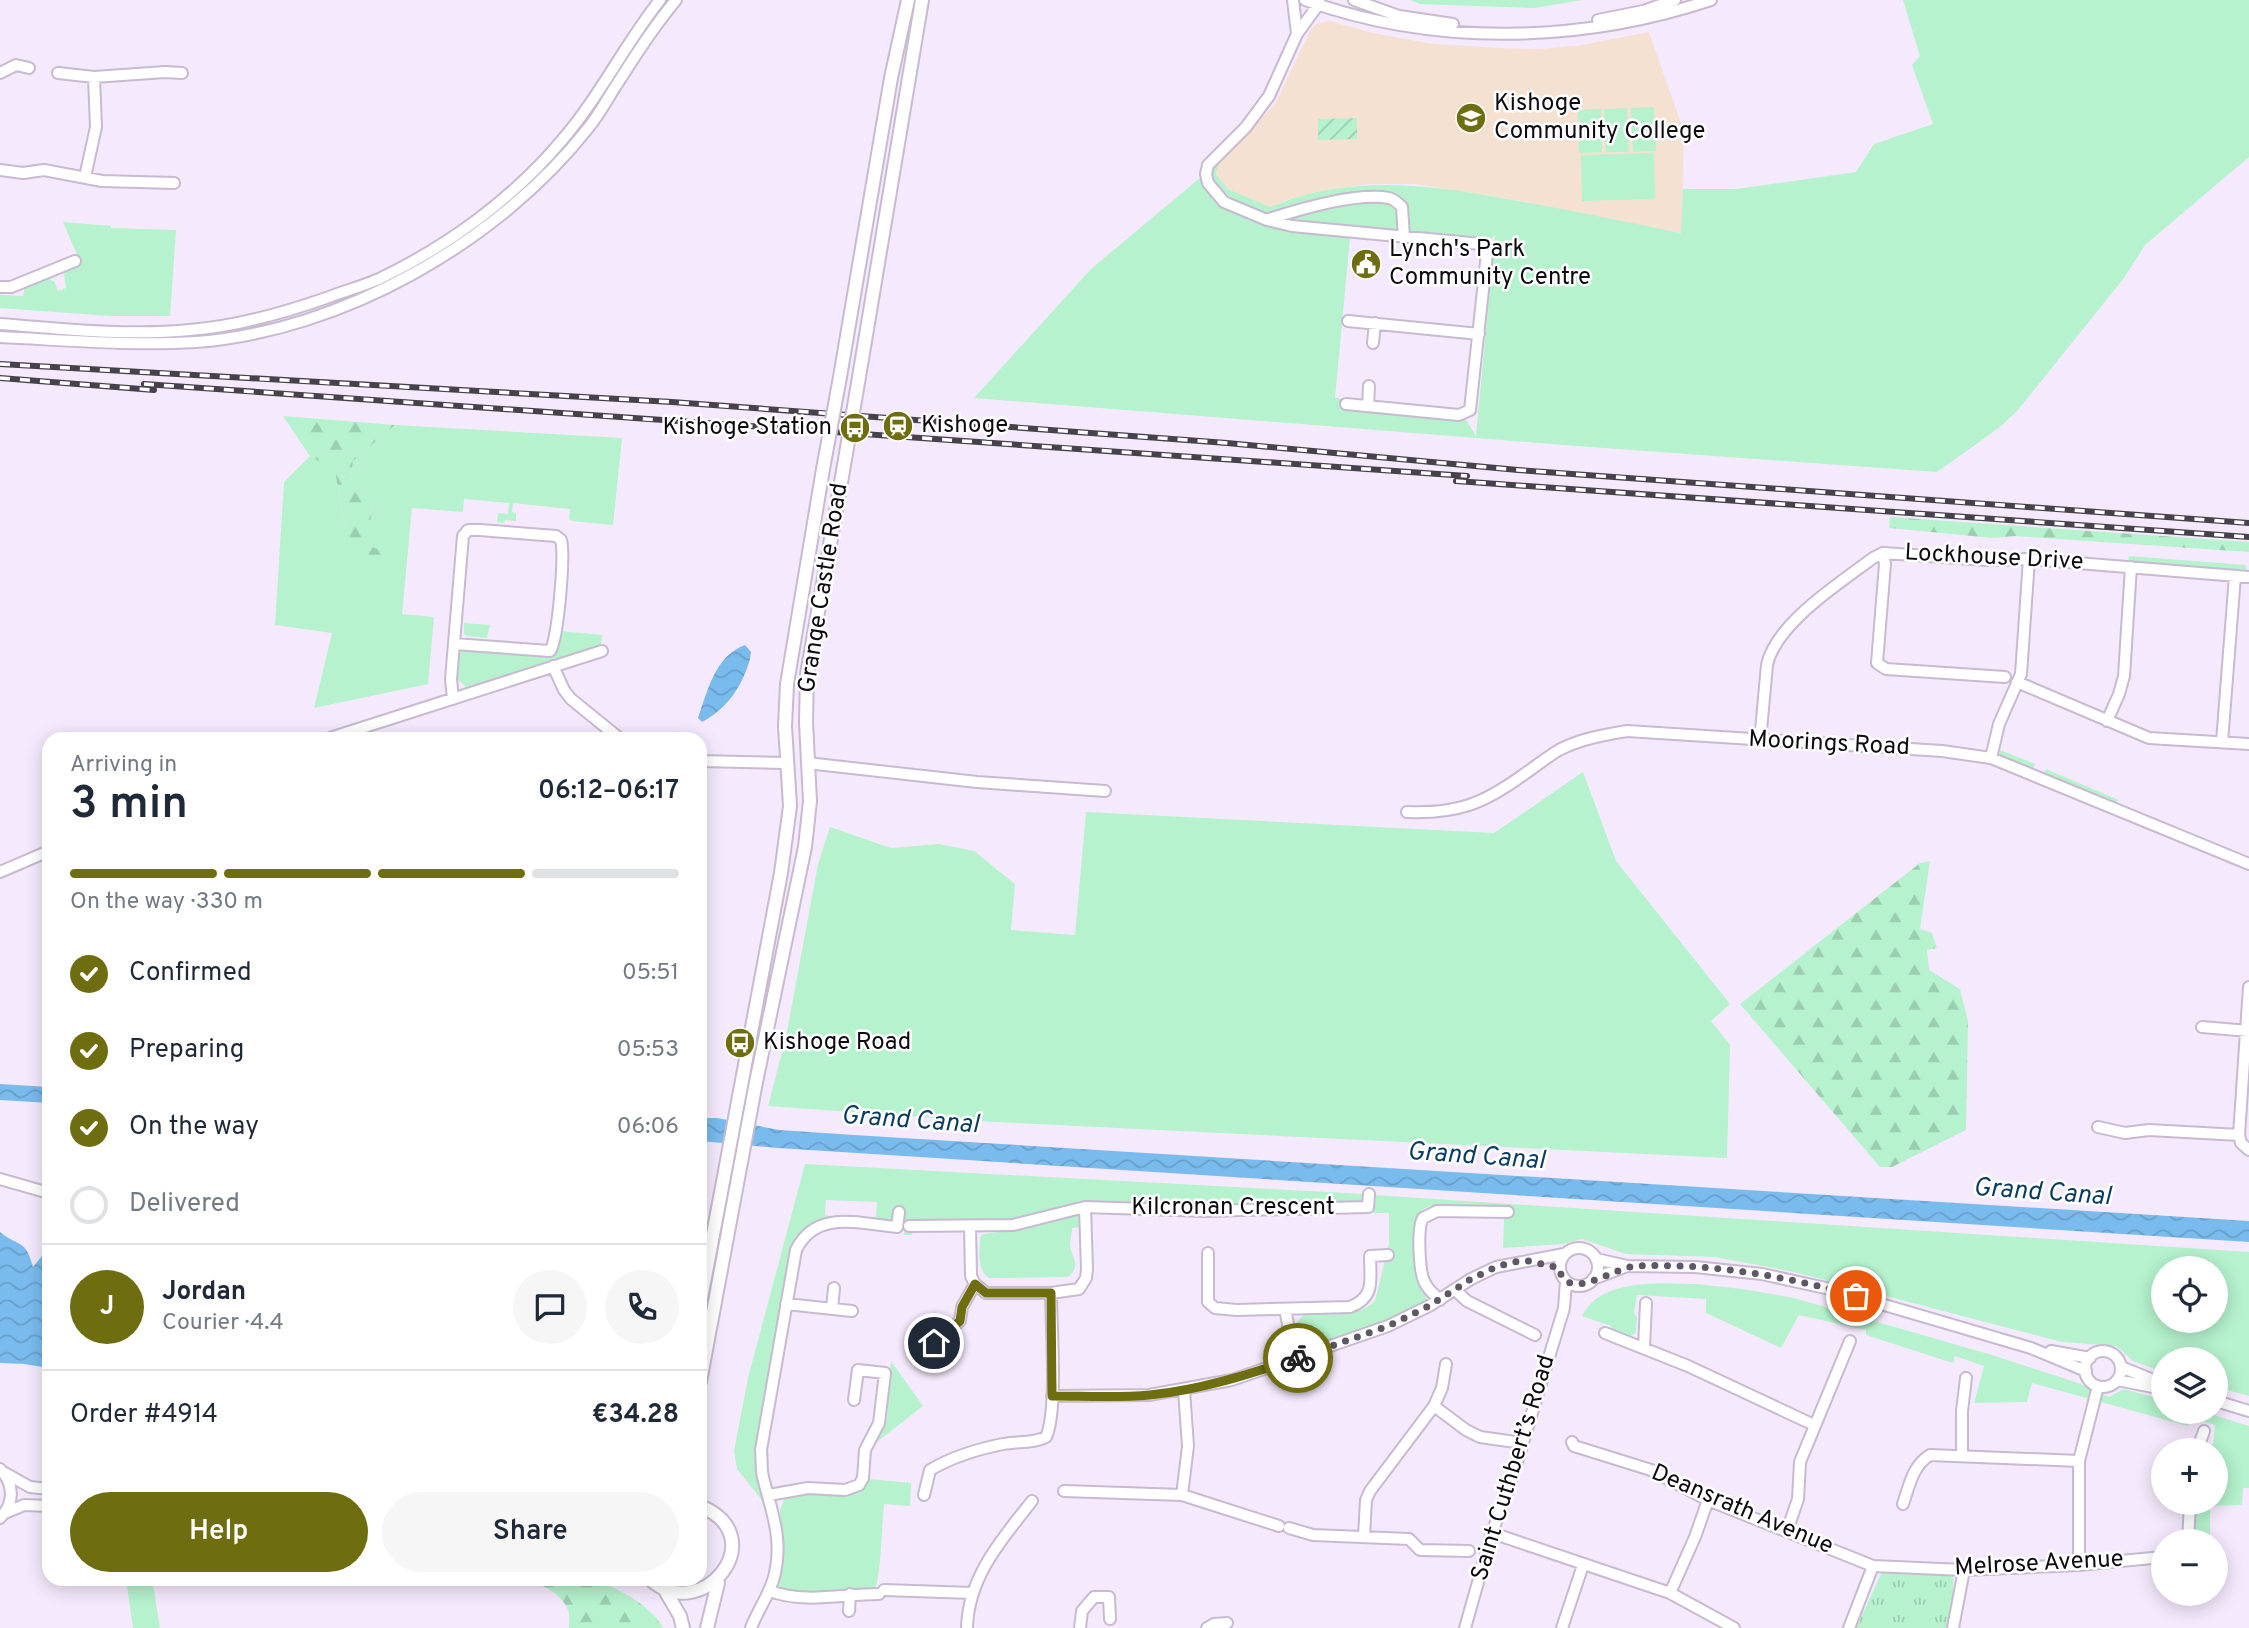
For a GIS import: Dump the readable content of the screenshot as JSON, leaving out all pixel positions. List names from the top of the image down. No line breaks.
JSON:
{"streets":{"main road":["Grange Castle Road"],"street":["Lockhouse Drive","Moorings Road","Kilcronan Crescent","Saint Cuthbert’s Road","Deansrath Avenue","Melrose Avenue"]},"crossings":[["Deansrath Avenue","Melrose Avenue"]],"water":["Grand Canal"],"places":{"school or university":["Kishoge Community College"],"public building":["Lynch's Park Community Centre"],"station":["Kishoge"],"bus stop":["Kishoge Station","Kishoge Road"]},"page":{"heading":["3 min","Arriving in","06:12–06:17"],"panel":["Jordan","Courier · 4.4","Order #4914","€34.28"],"bar":"On the way · 330 m","list":[["Confirmed","05:51"],["Preparing","05:53"],["On the way","06:06"],"Delivered"],"map_buttons":["+","−"],"round":"J","buttons":["Help","Share"]}}
